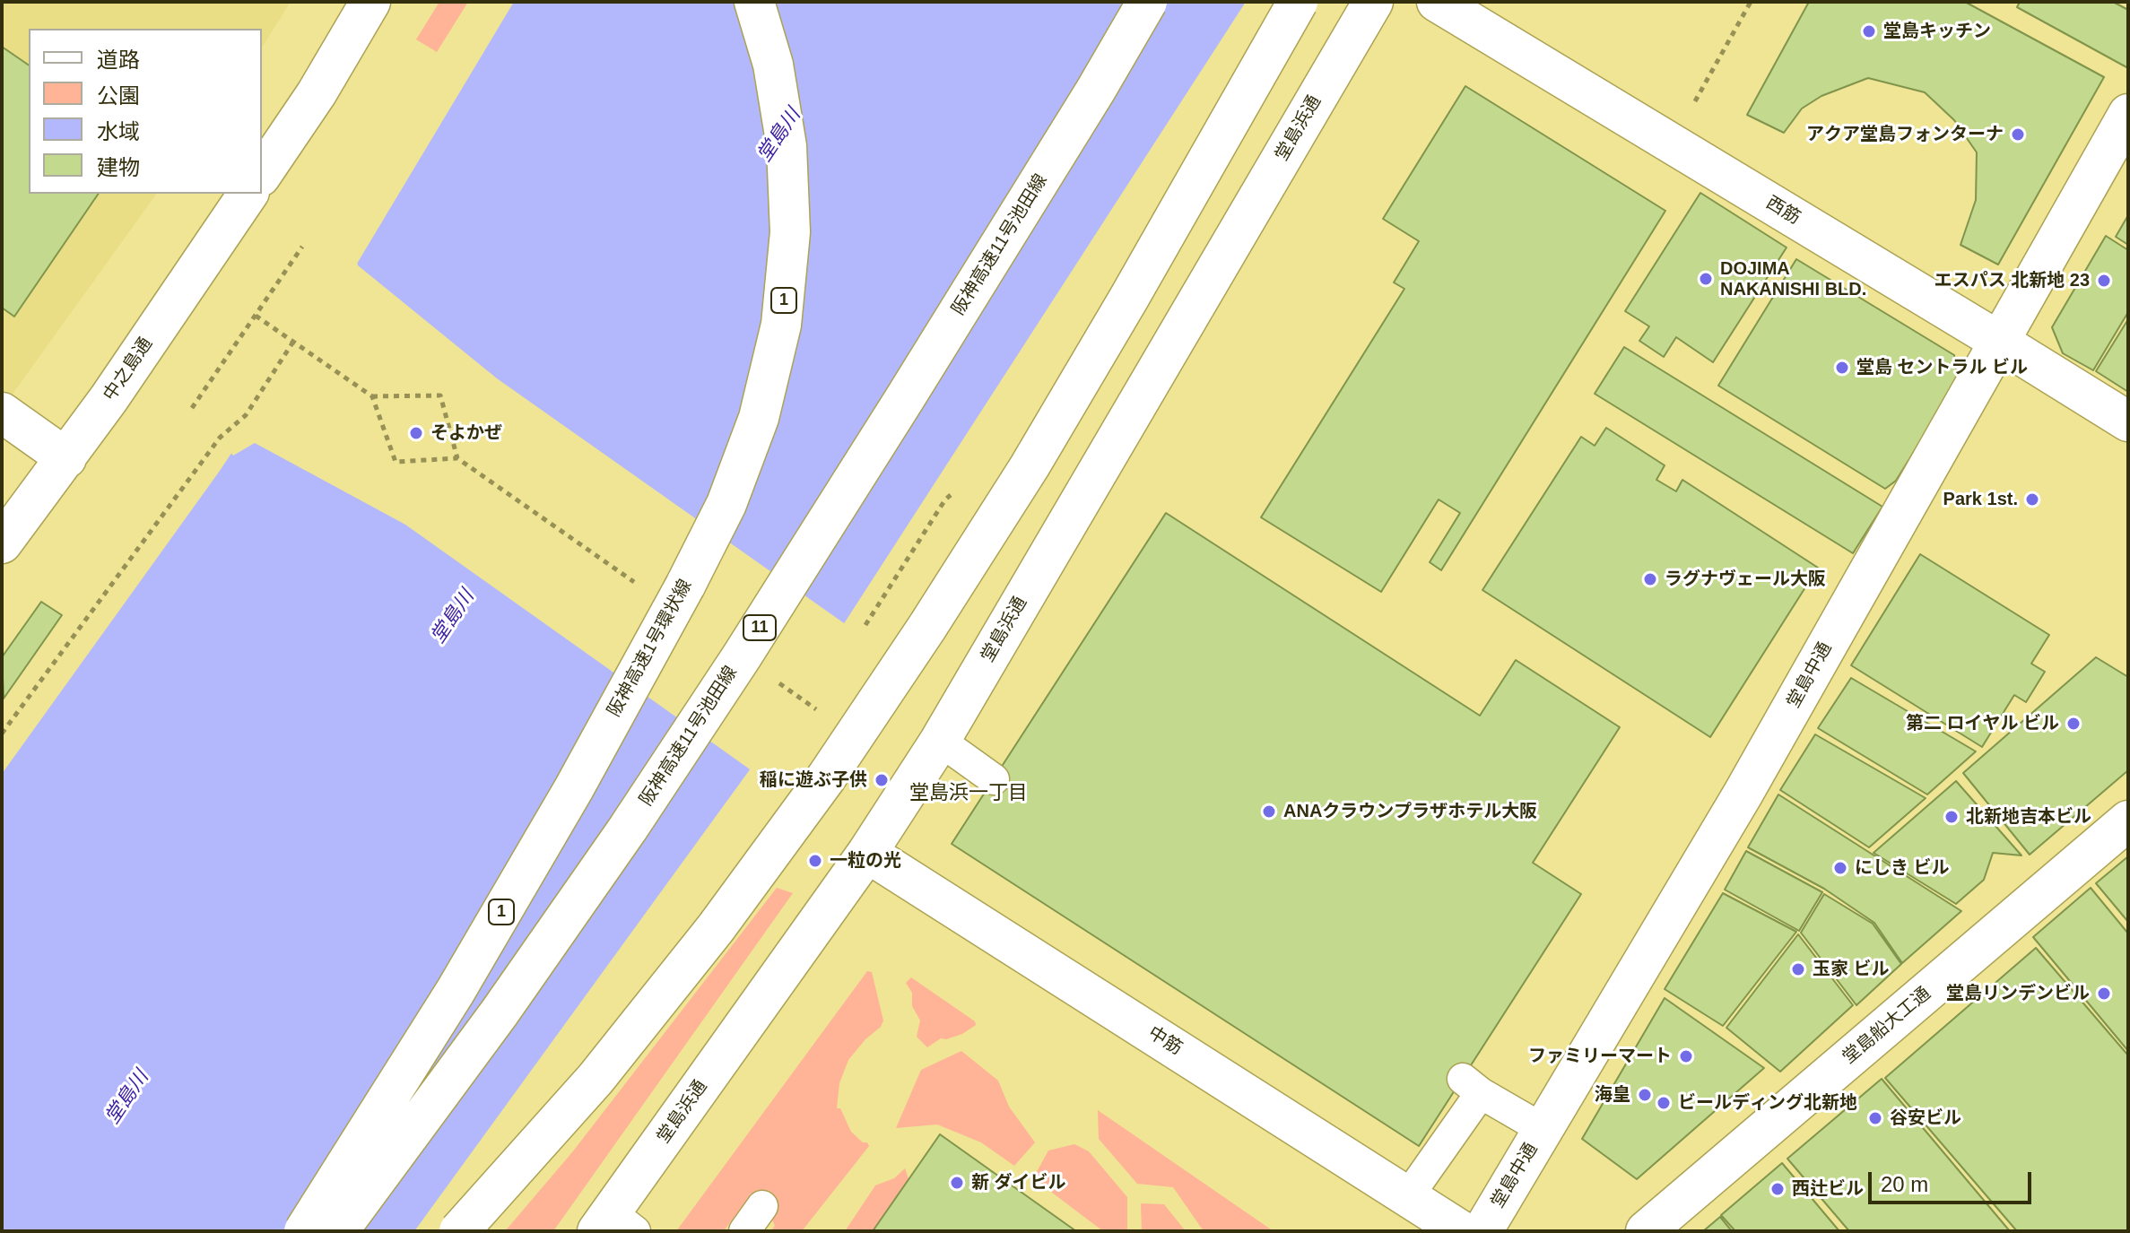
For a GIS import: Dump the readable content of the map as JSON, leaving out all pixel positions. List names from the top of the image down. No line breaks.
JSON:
{"streets":{"main road":["堂島浜通","西筋","阪神高速11号池田線","1","中之島通","11","阪神高速1号環状線","堂島中通","堂島船大工通","中筋"]},"crossings":[["堂島浜通","中筋"],["西筋","堂島中通"]],"districts":["堂島浜一丁目"],"water":["堂島川"],"places":["堂島キッチン","アクア堂島フォンターナ","DOJIMA NAKANISHI BLD.","エスパス 北新地 23","堂島 セントラル ビル","そよかぜ","Park 1st.","ラグナヴェール大阪","第二 ロイヤル ビル","稲に遊ぶ子供","ANAクラウンプラザホテル大阪","北新地吉本ビル","一粒の光","にしき ビル","玉家 ビル","堂島リンデンビル","ファミリーマート","海皇","ビールディング北新地","谷安ビル","新 ダイビル","西辻ビル"],"legend":["道路","公園","水域","建物"],"scale_bar":"20 m"}
